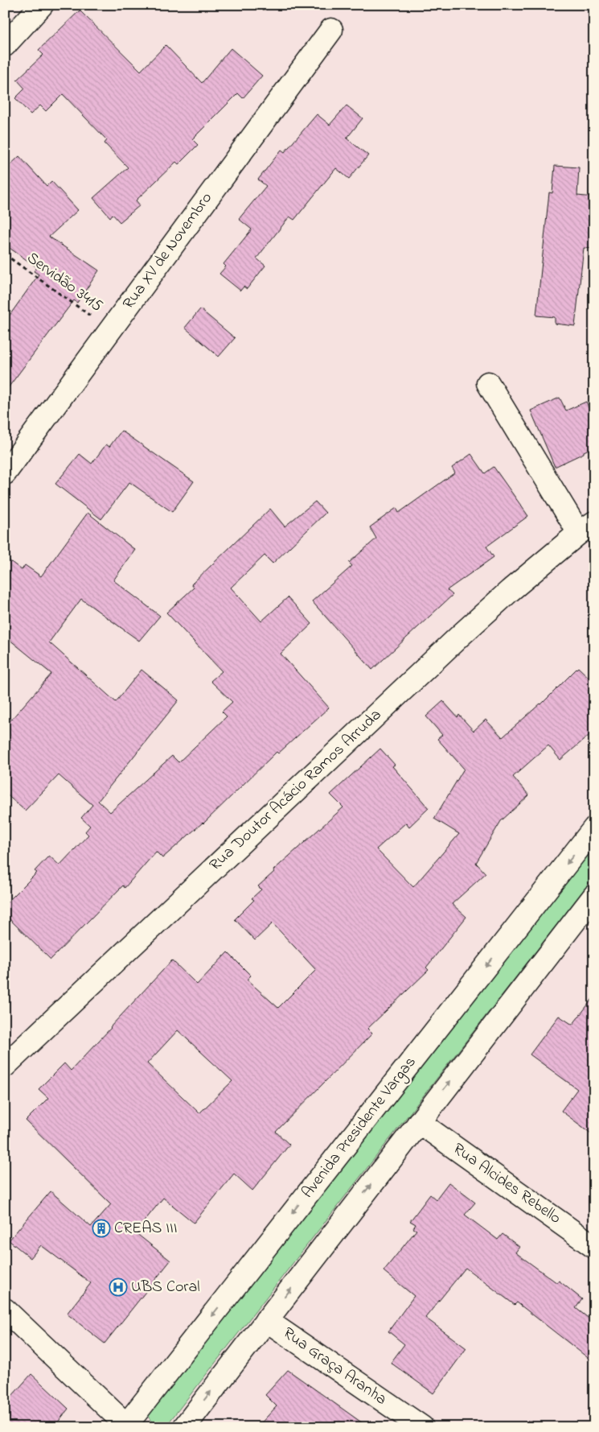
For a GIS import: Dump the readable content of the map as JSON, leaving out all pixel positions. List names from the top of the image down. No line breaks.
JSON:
{"streets":{"street":["Rua XV de Novembro","Rua Doutor Acácio Ramos Arruda","Avenida Presidente Vargas","Rua Alcides Rebello","Rua Graça Aranha"],"path":["Servidão 3415"]},"crossings":[["Rua XV de Novembro","Servidão 3415"]],"places":{"building":["CREAS III"],"hospital":["UBS Coral"]}}
